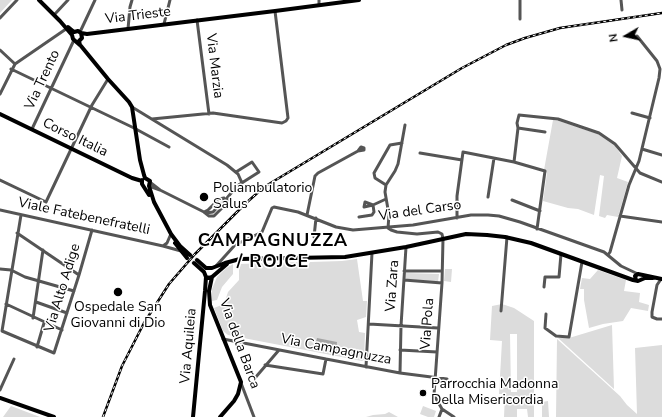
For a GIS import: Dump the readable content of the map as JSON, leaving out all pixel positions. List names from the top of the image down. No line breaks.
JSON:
{"streets":{"main road":["Via Trieste","Corso Italia","Via della Barca","Via Aquileia"],"street":["Via Marzia","Via Trento","Via del Carso","Viale Fatebenefratelli","Via Zara","Via Alto Adige","Via Pola","Via Campagnuzza"]},"crossings":[["Via Trieste","Via Marzia"],["Via Trento","Corso Italia"],["Viale Fatebenefratelli","Via Alto Adige"],["Via Zara","Via Pola"],["Via Zara","Via Campagnuzza"],["Via Pola","Via Campagnuzza"],["Via della Barca","Via Campagnuzza"]],"districts":["CAMPAGNUZZA / ROJCE"],"places":["Poliambulatorio Salus","Ospedale San Giovanni di Dio","Parrocchia Madonna Della Misericordia"],"north":"left"}
